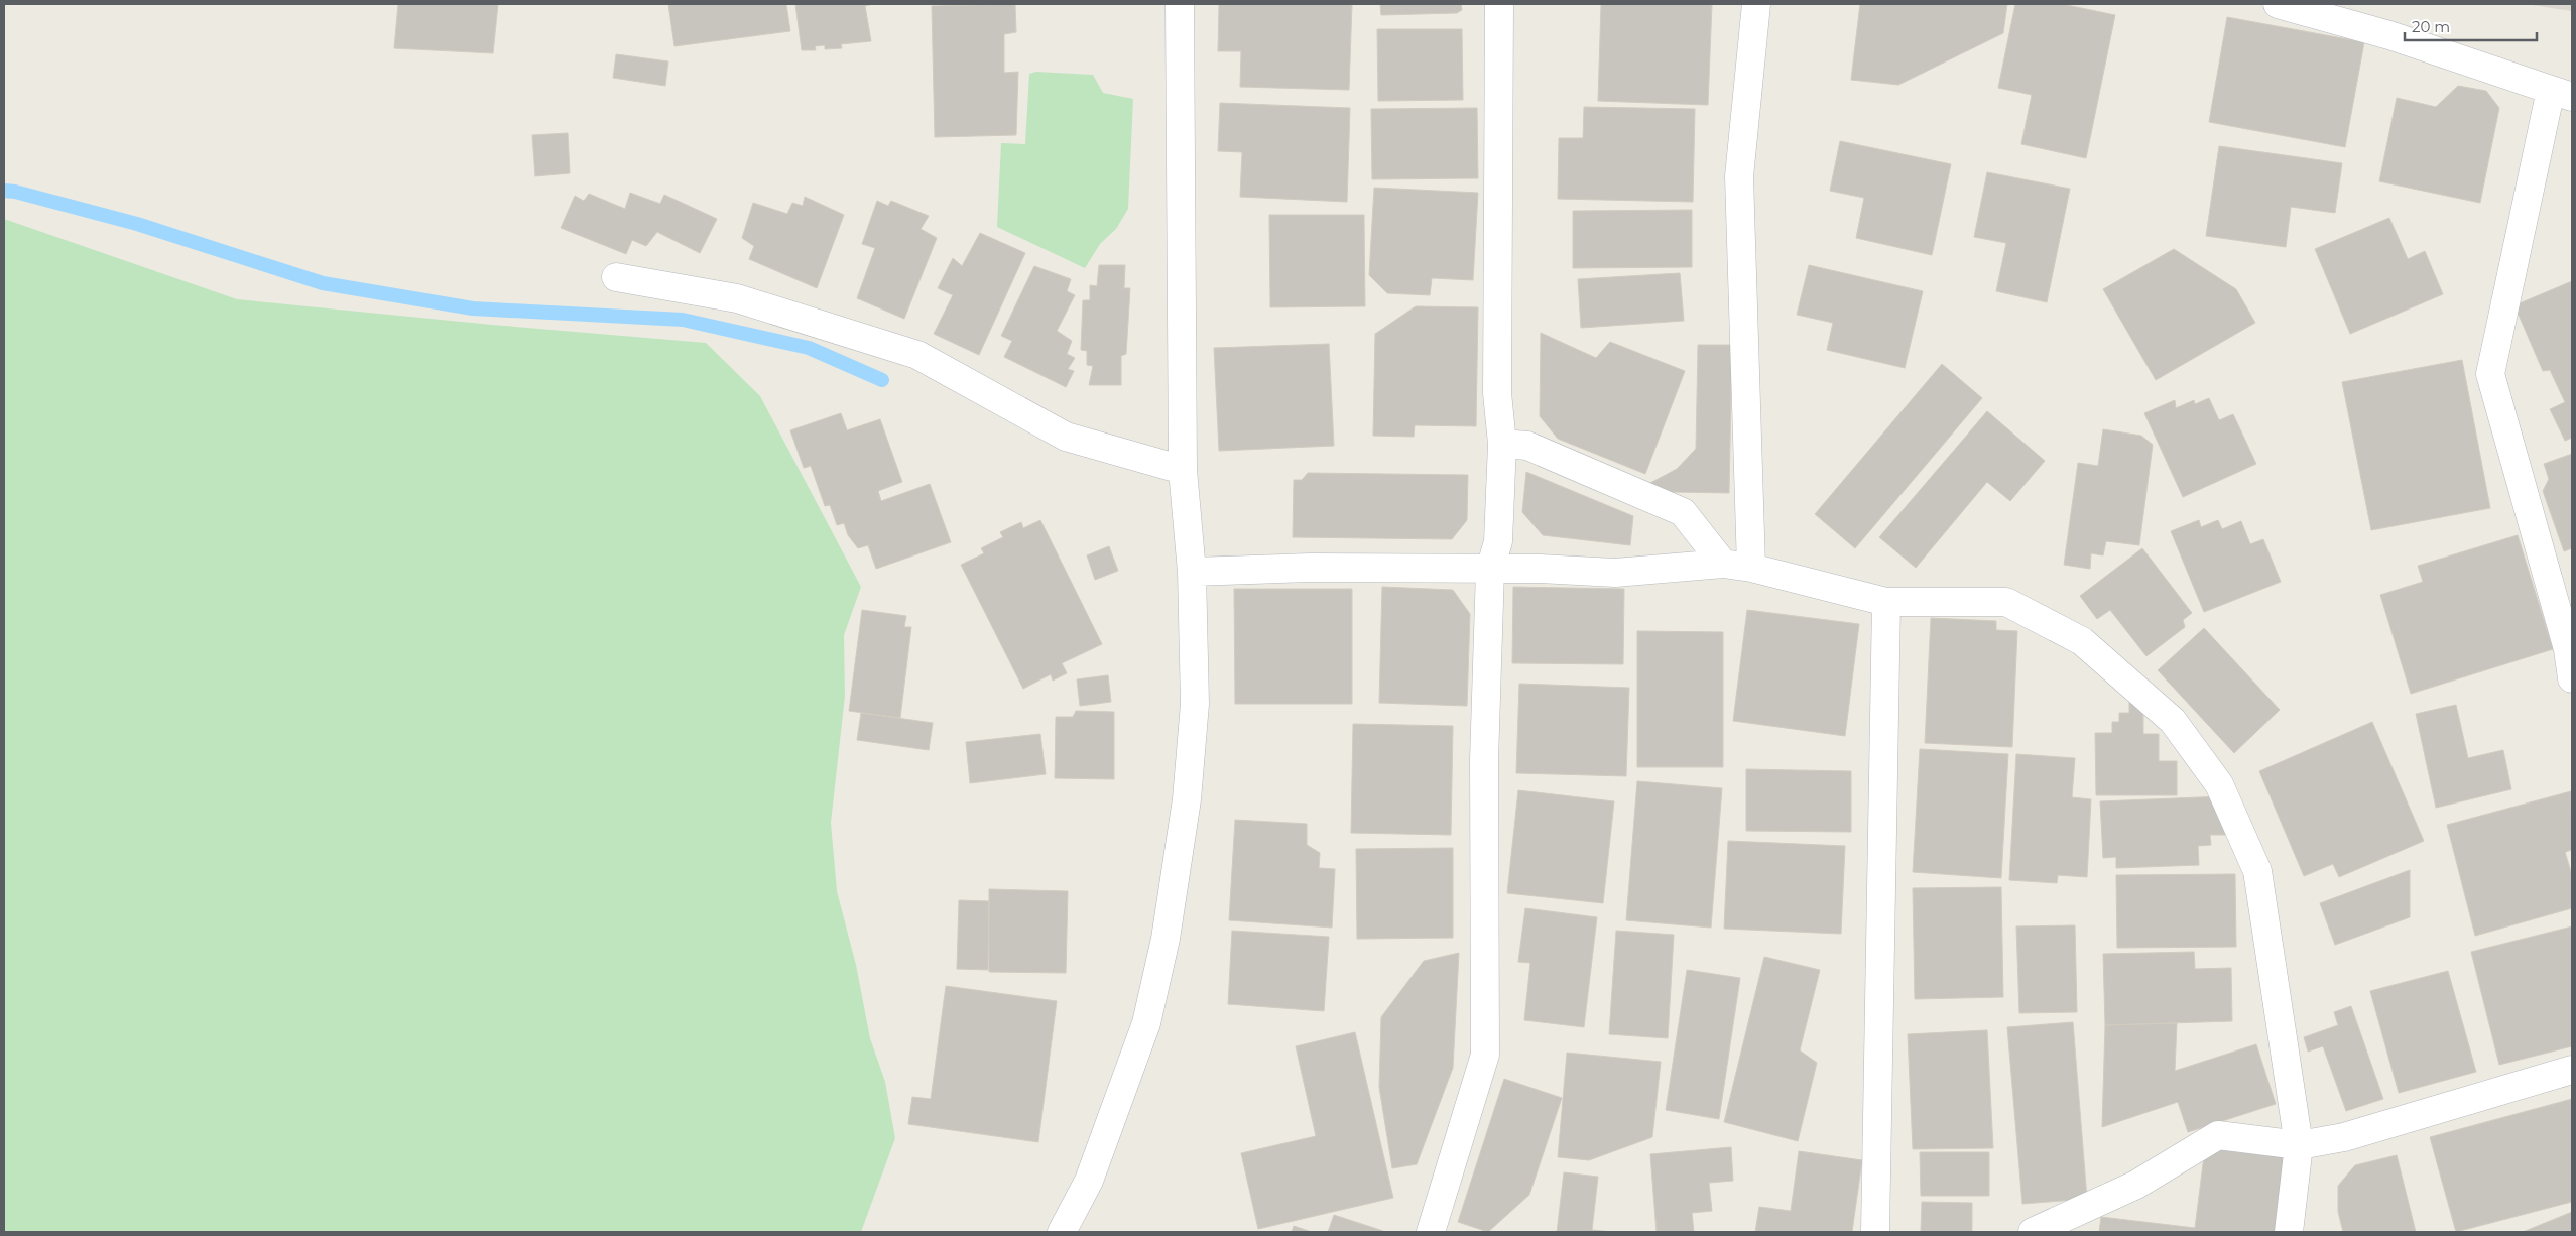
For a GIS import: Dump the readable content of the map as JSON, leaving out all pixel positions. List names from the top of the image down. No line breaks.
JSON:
{"scale_bar":"20 m"}
